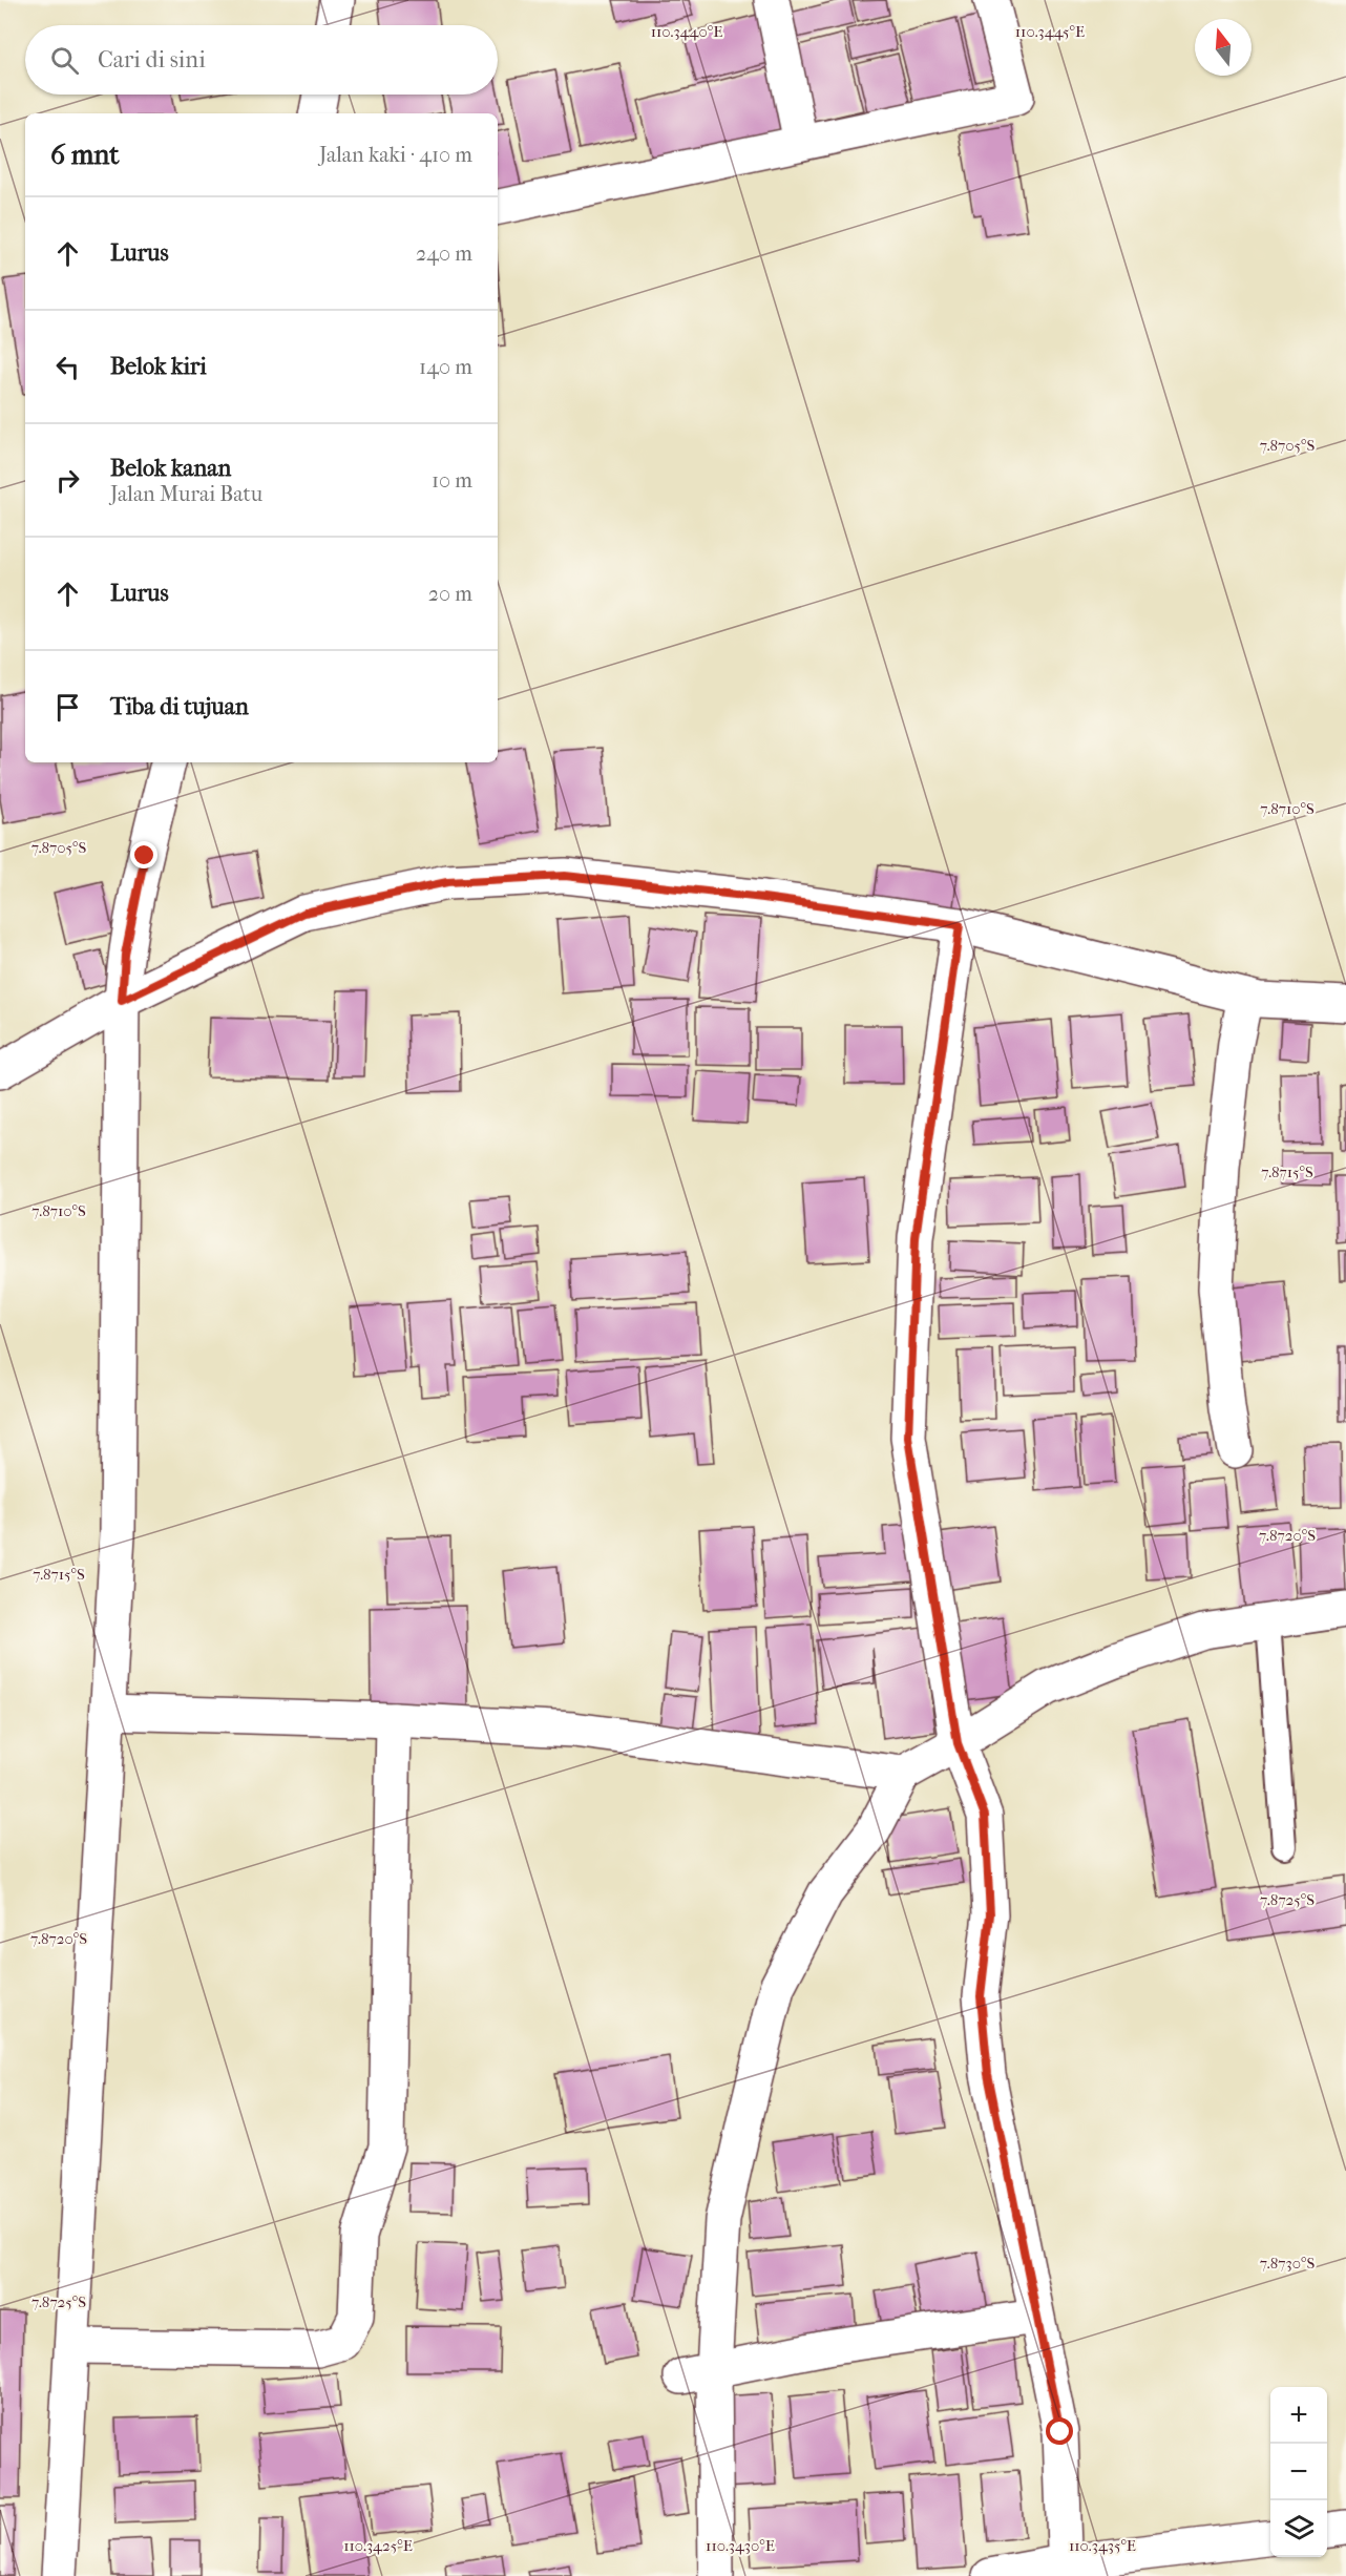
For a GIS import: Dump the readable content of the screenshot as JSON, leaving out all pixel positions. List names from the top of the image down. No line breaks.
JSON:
{"north":"top","page":{"search":"Cari di sini","heading":["6 mnt","Jalan kaki · 410 m"],"list":[["Lurus","240 m"],["Belok kiri","140 m"],["Belok kanan","Jalan Murai Batu","10 m"],["Lurus","20 m"],"Tiba di tujuan"],"map_buttons":["+","−"]},"coordinates":["110.3440°E","110.3445°E","7.8705°S","7.8710°S","7.8715°S","7.8720°S","7.8725°S","7.8730°S","110.3425°E","110.3430°E","110.3435°E"]}
